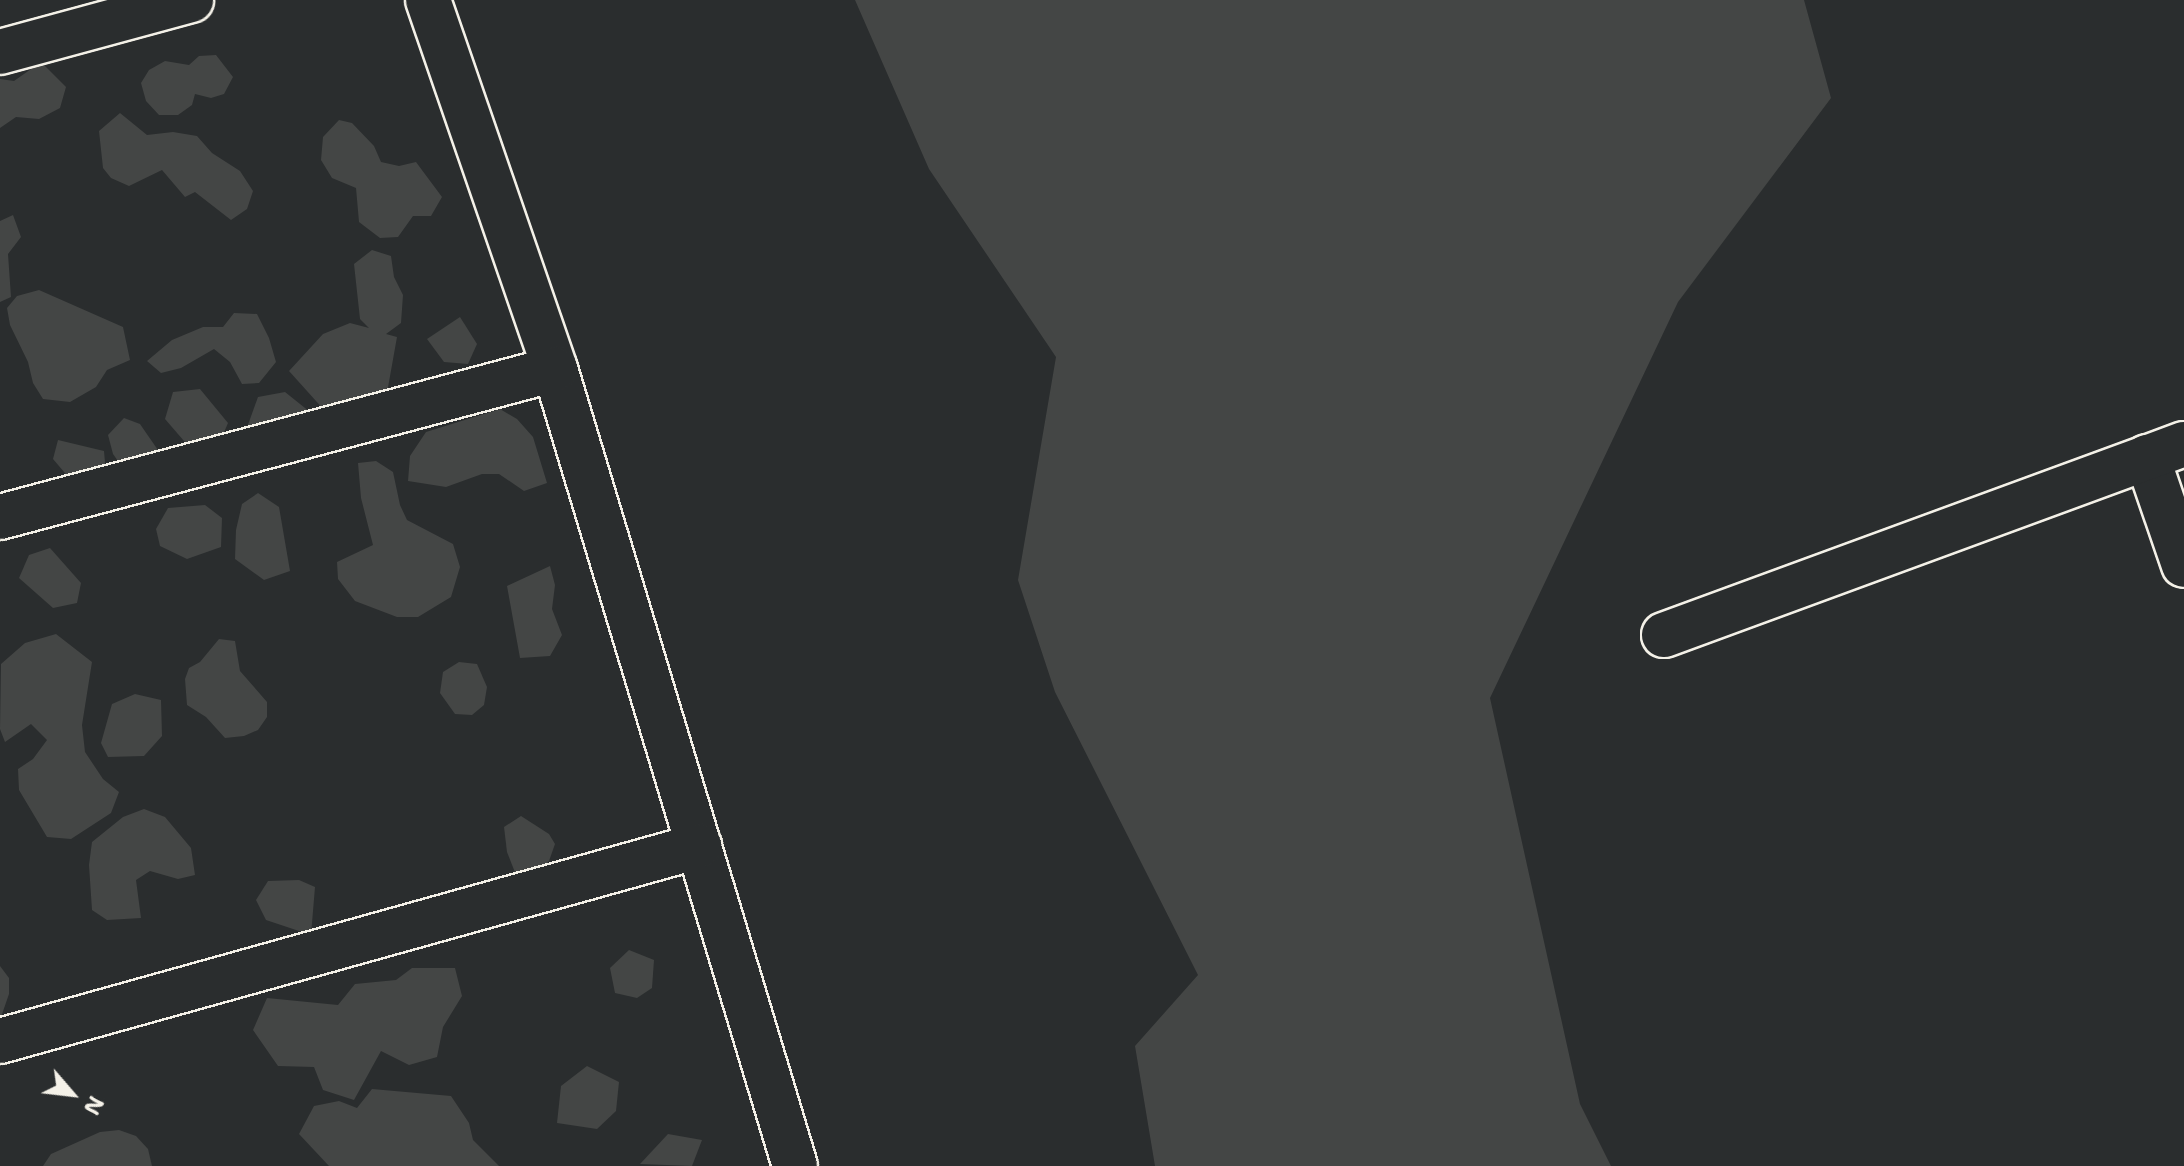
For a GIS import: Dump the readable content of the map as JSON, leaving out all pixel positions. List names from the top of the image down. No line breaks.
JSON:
{"north":"bottom right"}
